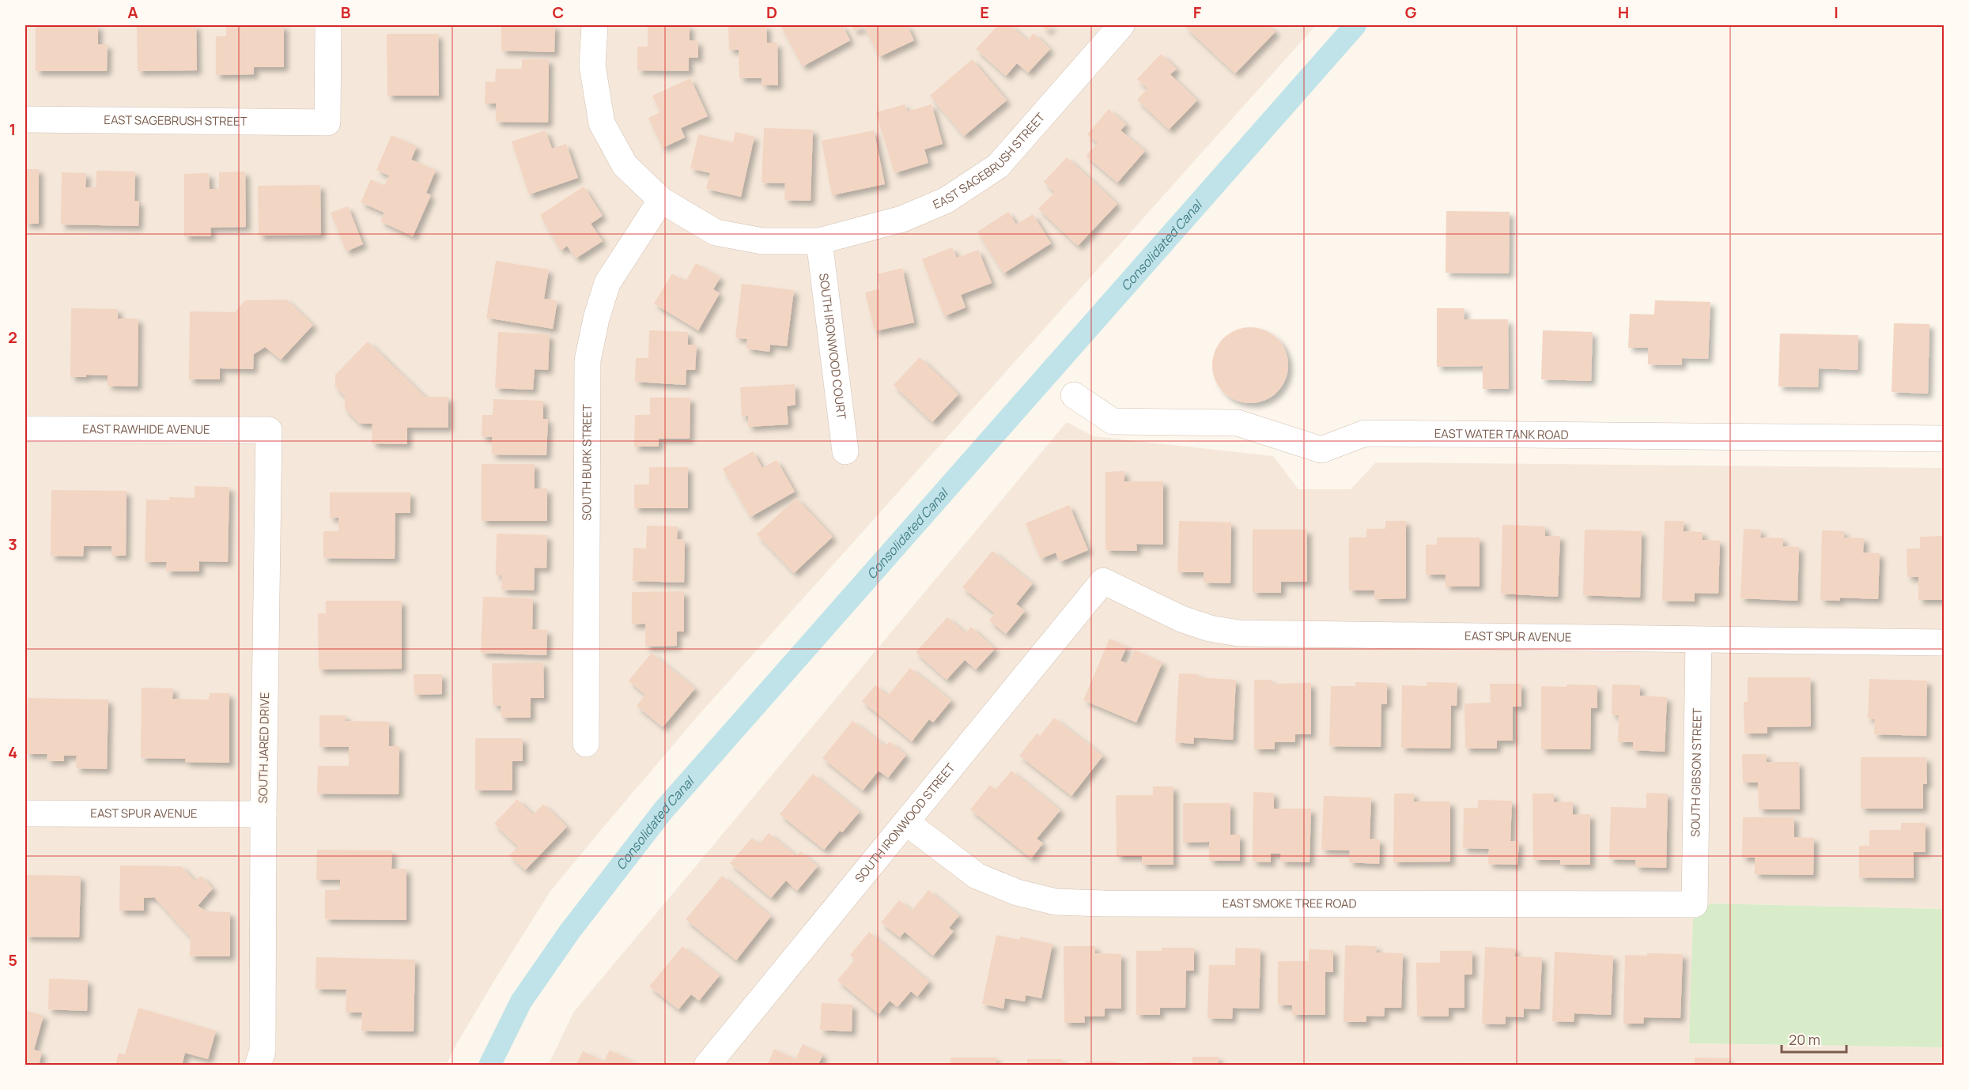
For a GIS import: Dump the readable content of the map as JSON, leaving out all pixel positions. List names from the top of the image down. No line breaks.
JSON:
{"streets":{"street":["EAST SAGEBRUSH STREET","SOUTH IRONWOOD COURT","EAST RAWHIDE AVENUE","EAST WATER TANK ROAD","SOUTH BURK STREET","EAST SPUR AVENUE","SOUTH JARED DRIVE","SOUTH GIBSON STREET","SOUTH IRONWOOD STREET","EAST SMOKE TREE ROAD"]},"crossings":[["EAST SAGEBRUSH STREET","SOUTH IRONWOOD COURT"],["EAST RAWHIDE AVENUE","SOUTH JARED DRIVE"],["EAST SPUR AVENUE","SOUTH JARED DRIVE"],["EAST SPUR AVENUE","SOUTH GIBSON STREET"],["EAST SPUR AVENUE","SOUTH IRONWOOD STREET"],["SOUTH GIBSON STREET","EAST SMOKE TREE ROAD"],["SOUTH IRONWOOD STREET","EAST SMOKE TREE ROAD"]],"water":["Consolidated Canal"],"scale_bar":"20 m","grid":{"columns":["A","B","C","D","E","F","G","H","I"],"rows":["1","2","3","4","5"]}}
